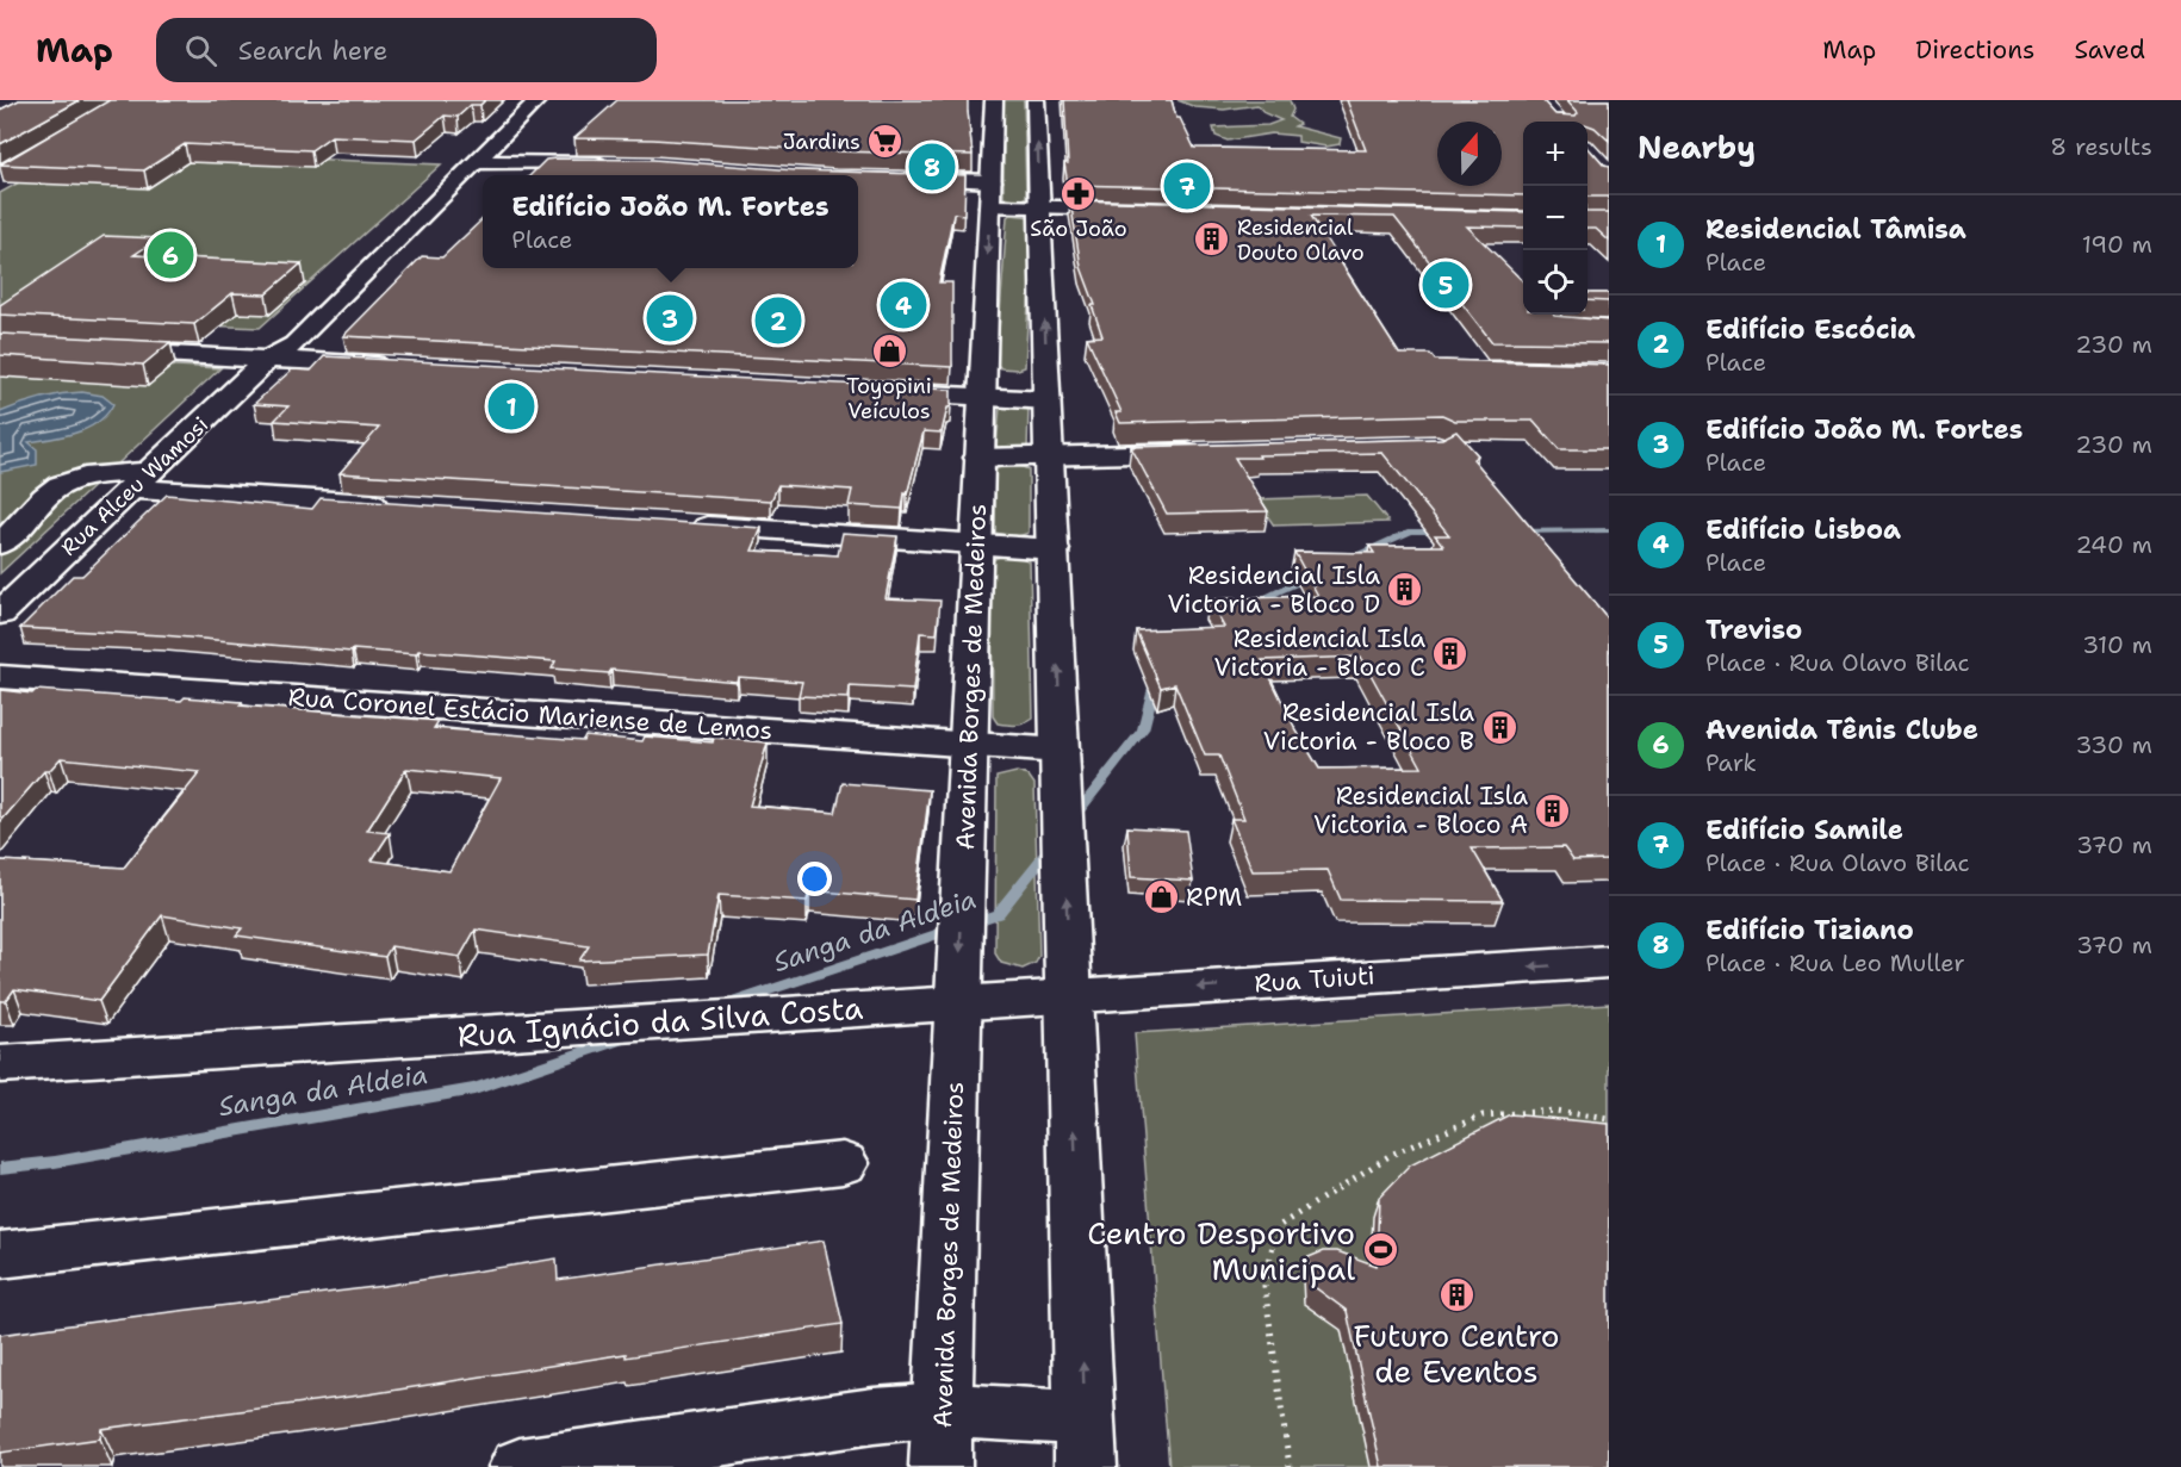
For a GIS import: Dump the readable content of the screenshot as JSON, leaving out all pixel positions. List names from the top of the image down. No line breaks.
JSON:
{"streets":{"street":["Rua Alceu Wamosi","Avenida Borges de Medeiros","Rua Coronel Estácio Mariense de Lemos","Rua Tuiuti","Rua Ignácio da Silva Costa"]},"crossings":[["Avenida Borges de Medeiros","Rua Coronel Estácio Mariense de Lemos"],["Avenida Borges de Medeiros","Rua Ignácio da Silva Costa"],["Rua Tuiuti","Rua Ignácio da Silva Costa"]],"one_way":["Rua Tuiuti"],"water":["Sanga da Aldeia"],"places":{"supermarket":["Jardins"],"pharmacy":["São João"],"building":["Residencial Douto Olavo","Residencial Isla Victoria - Bloco D","Residencial Isla Victoria - Bloco C","Residencial Isla Victoria - Bloco B","Residencial Isla Victoria - Bloco A","Futuro Centro de Eventos"],"shop":["Toyopini Veículos","RPM"],"sports":["Centro Desportivo Municipal"]},"north":"top","page":{"header":"Map","search":"Search here","nav":["Map","Directions","Saved"],"heading":["Nearby","8 results"],"map_buttons":["+","−"],"pins":["8","7","6","5","4","3","2","1"],"popup":["Edifício João M. Fortes","Place"],"list":[{"mark":"1","name":"Residencial Tâmisa","note":"Place","value":"190 m"},{"mark":"2","name":"Edifício Escócia","note":"Place","value":"230 m"},{"mark":"3","name":"Edifício João M. Fortes","note":"Place","value":"230 m"},{"mark":"4","name":"Edifício Lisboa","note":"Place","value":"240 m"},{"mark":"5","name":"Treviso","note":"Place · Rua Olavo Bilac","value":"310 m"},{"mark":"6","name":"Avenida Tênis Clube","note":"Park","value":"330 m"},{"mark":"7","name":"Edifício Samile","note":"Place · Rua Olavo Bilac","value":"370 m"},{"mark":"8","name":"Edifício Tiziano","note":"Place · Rua Leo Muller","value":"370 m"}]}}
